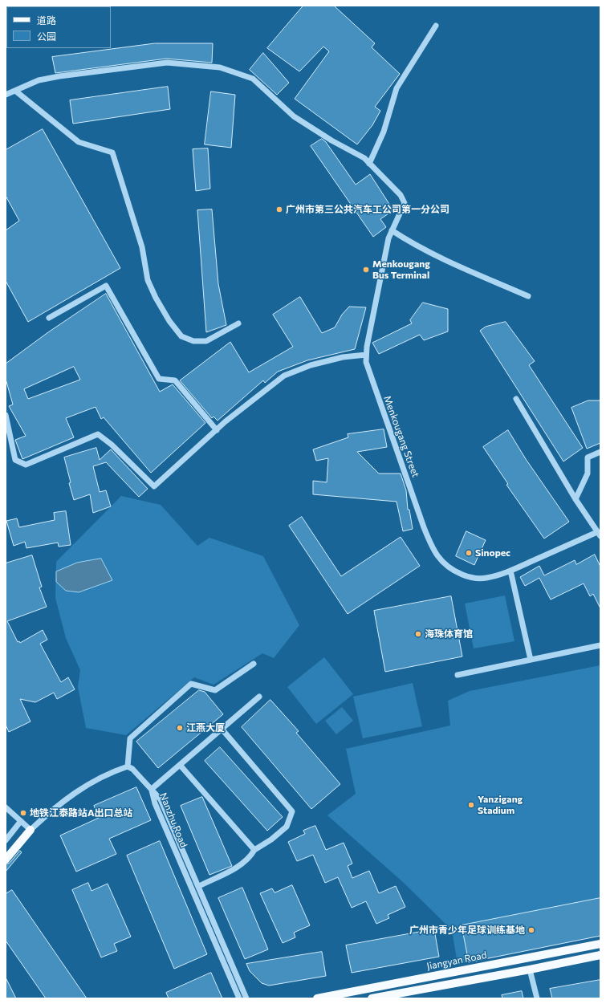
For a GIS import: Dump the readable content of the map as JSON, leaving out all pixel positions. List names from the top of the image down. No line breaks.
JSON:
{"streets":{"main road":["Jiangyan Road"],"street":["Menkougang Street","Nanzhu Road"]},"places":["广州市第三公共汽车工公司第一分公司","Menkougang Bus Terminal","Sinopec","海珠体育馆","江燕大厦","Yanzigang Stadium","地铁江泰路站A出口总站","广州市青少年足球训练基地"],"legend":["道路","公园"]}
